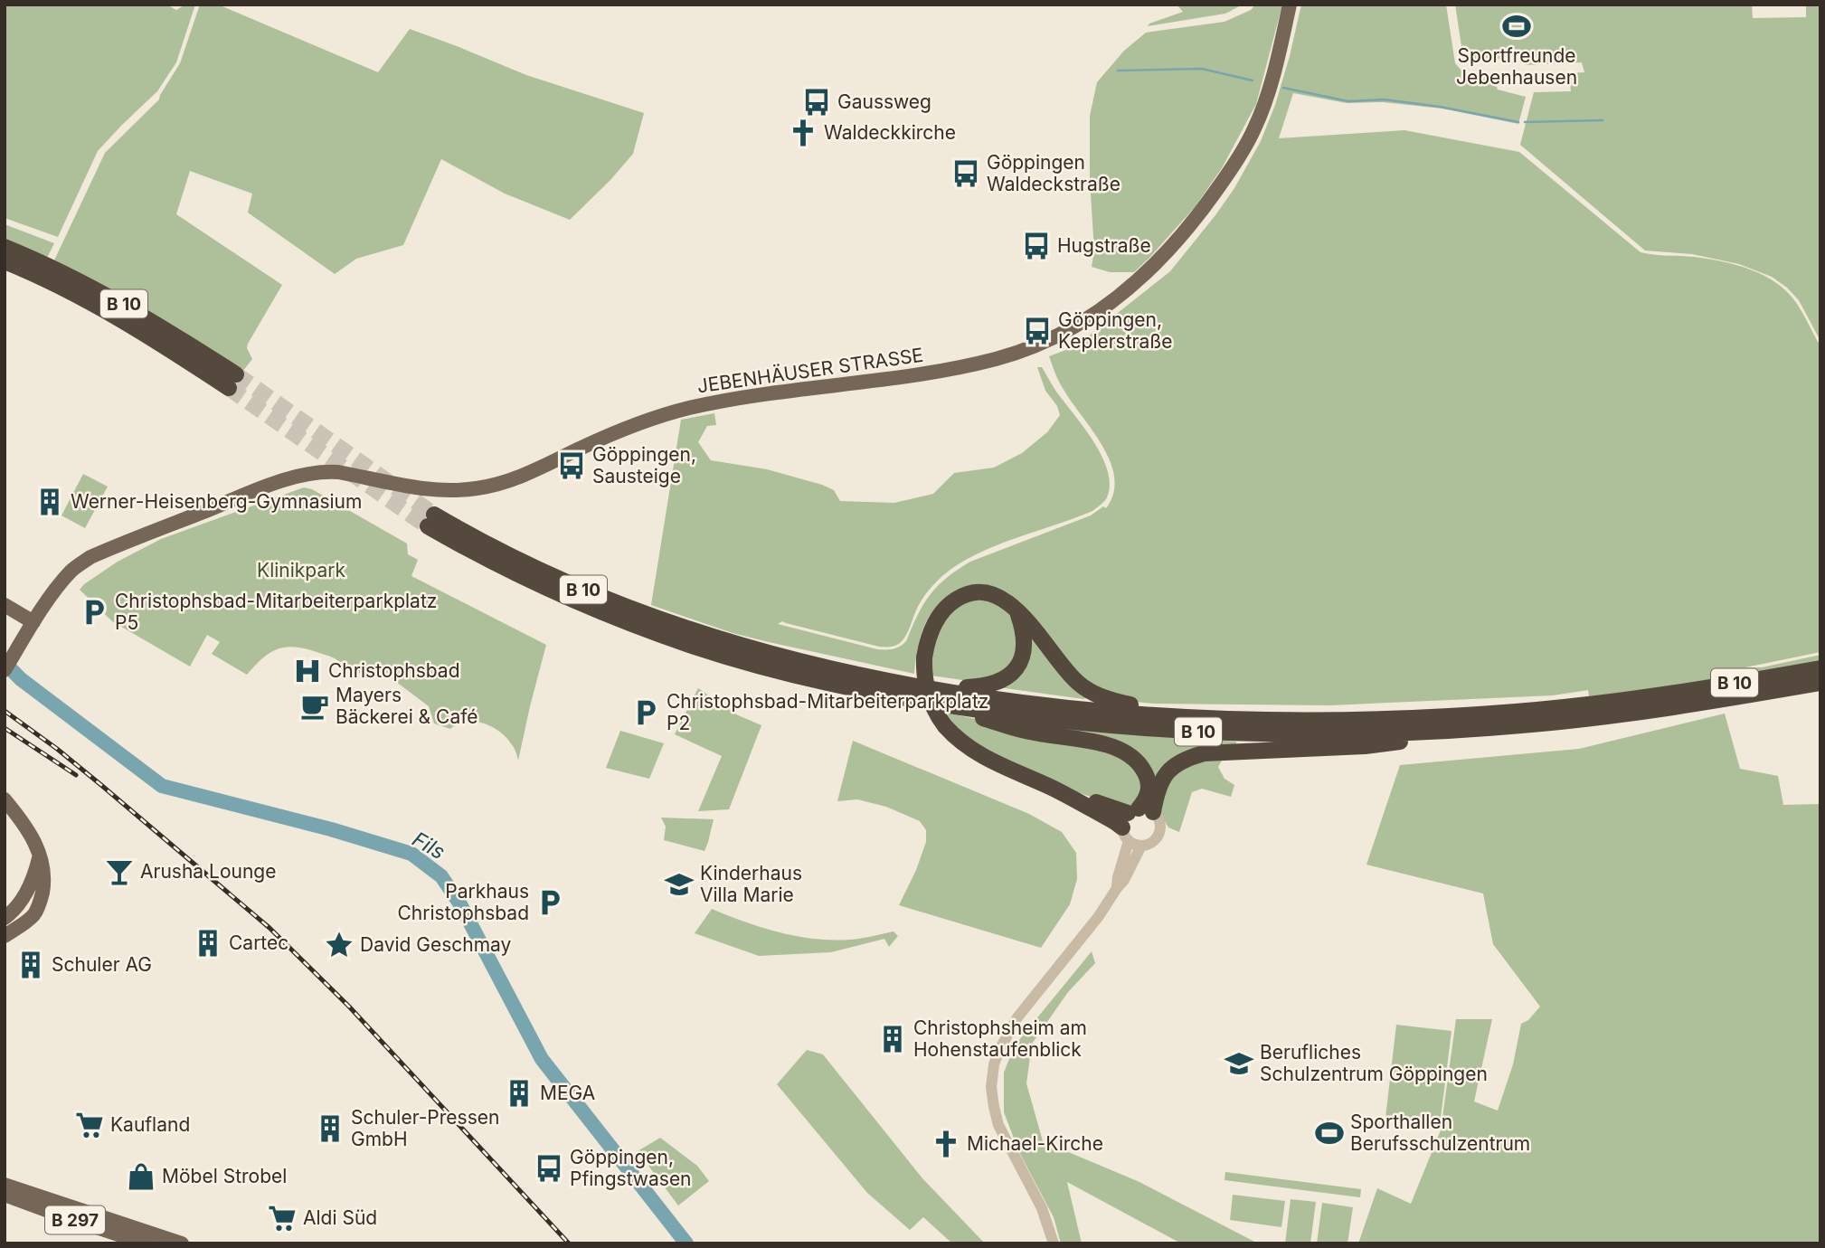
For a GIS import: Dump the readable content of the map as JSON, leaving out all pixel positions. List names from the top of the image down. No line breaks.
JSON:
{"streets":{"highway":["B 10"],"main road":["JEBENHÄUSER STRASSE","B 297"]},"water":["Fils"],"parks":["Klinikpark"],"places":{"sports":["Sportfreunde Jebenhausen","Sporthallen Berufsschulzentrum"],"bus stop":["Gaussweg","Göppingen Waldeckstraße","Hugstraße","Göppingen, Keplerstraße","Göppingen, Sausteige","Göppingen, Pfingstwasen"],"church":["Waldeckkirche","Michael-Kirche"],"building":["Werner-Heisenberg-Gymnasium","Cartec","Schuler AG","Christophsheim am Hohenstaufenblick","MEGA","Schuler-Pressen GmbH"],"parking":["Christophsbad-Mitarbeiterparkplatz P5","Christophsbad-Mitarbeiterparkplatz P2","Parkhaus Christophsbad"],"hospital":["Christophsbad"],"cafe":["Mayers Bäckerei & Café"],"bar":["Arusha Lounge"],"school or university":["Kinderhaus Villa Marie","Berufliches Schulzentrum Göppingen"],"place":["David Geschmay"],"supermarket":["Kaufland","Aldi Süd"],"shop":["Möbel Strobel"]}}
